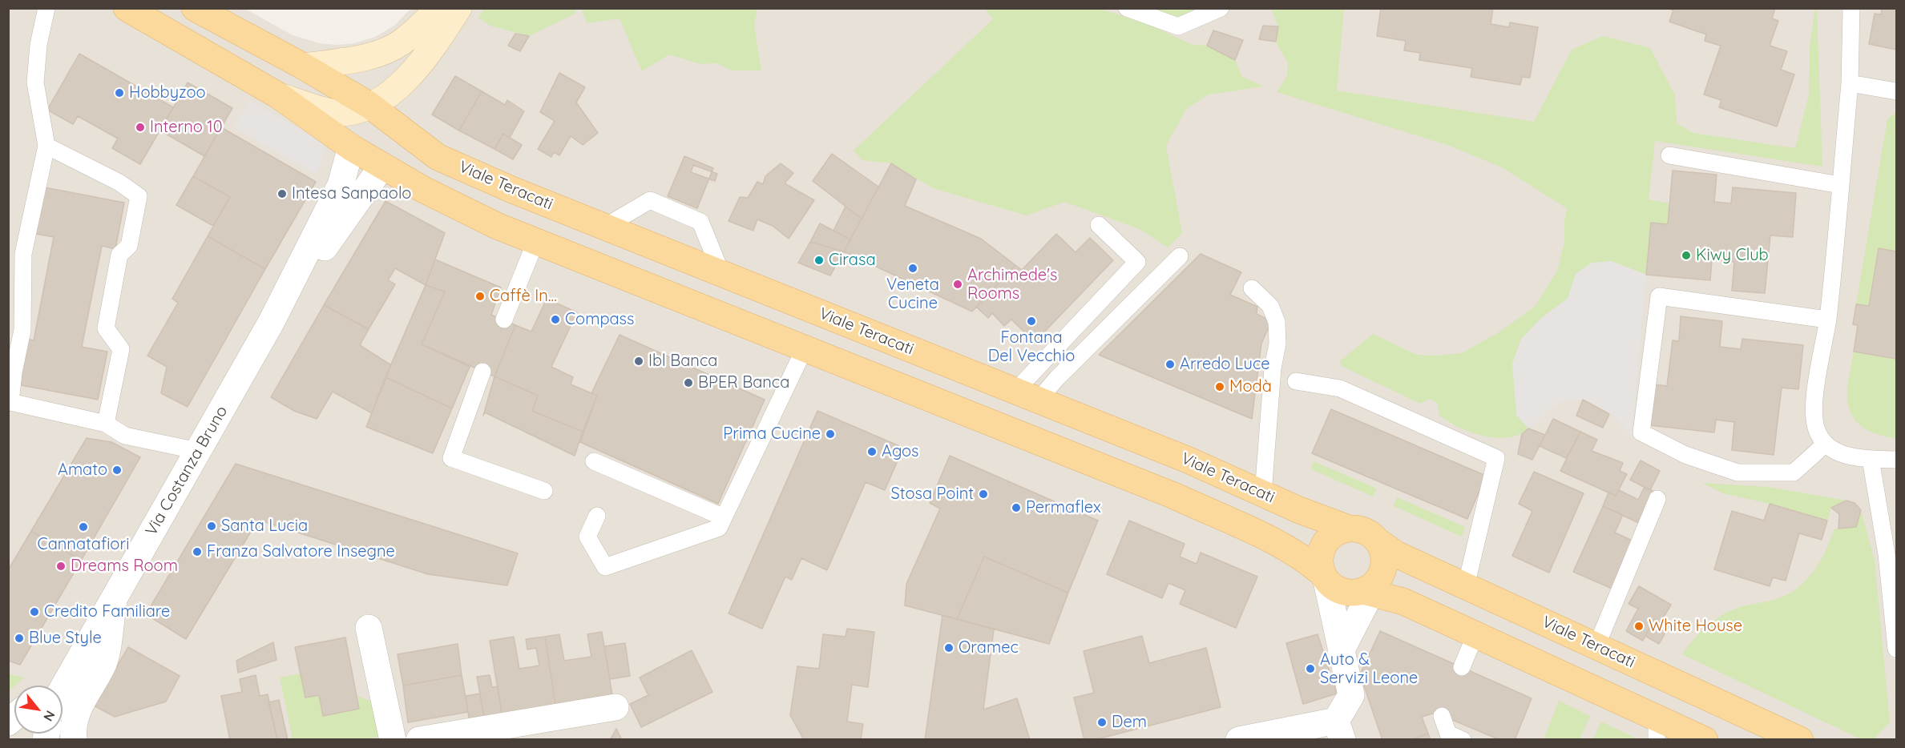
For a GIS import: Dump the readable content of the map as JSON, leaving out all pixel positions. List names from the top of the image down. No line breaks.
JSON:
{"streets":{"main road":["Viale Teracati"],"street":["Via Costanza Bruno"]},"places":["Hobbyzoo","Interno 10","Intesa Sanpaolo","Kiwy Club","Cirasa","Veneta Cucine","Archimede's Rooms","Caffè In...","Compass","Fontana Del Vecchio","Ibl Banca","Arredo Luce","BPER Banca","Modà","Prima Cucine","Agos","Amato","Stosa Point","Permaflex","Santa Lucia","Cannatafiori","Franza Salvatore Insegne","Dreams Room","Credito Familiare","White House","Blue Style","Oramec","Auto & Servizi Leone","Dem"],"north":"bottom right"}
